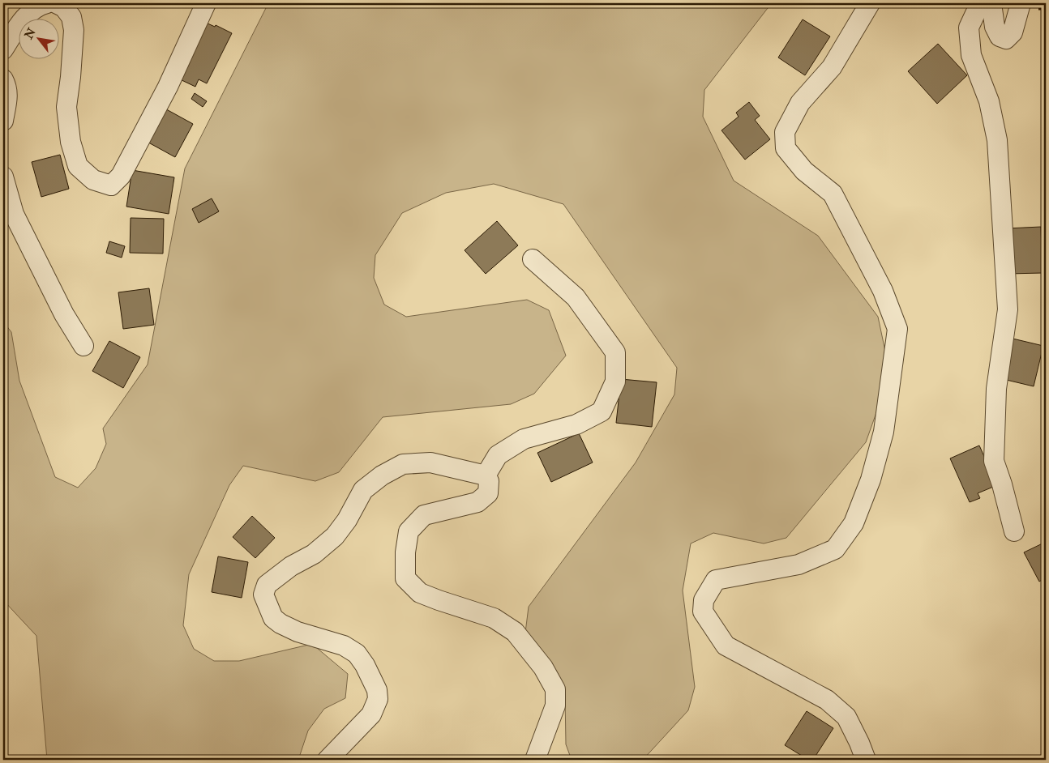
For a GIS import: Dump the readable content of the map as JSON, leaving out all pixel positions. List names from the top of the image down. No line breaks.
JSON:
{"north":"top left"}
